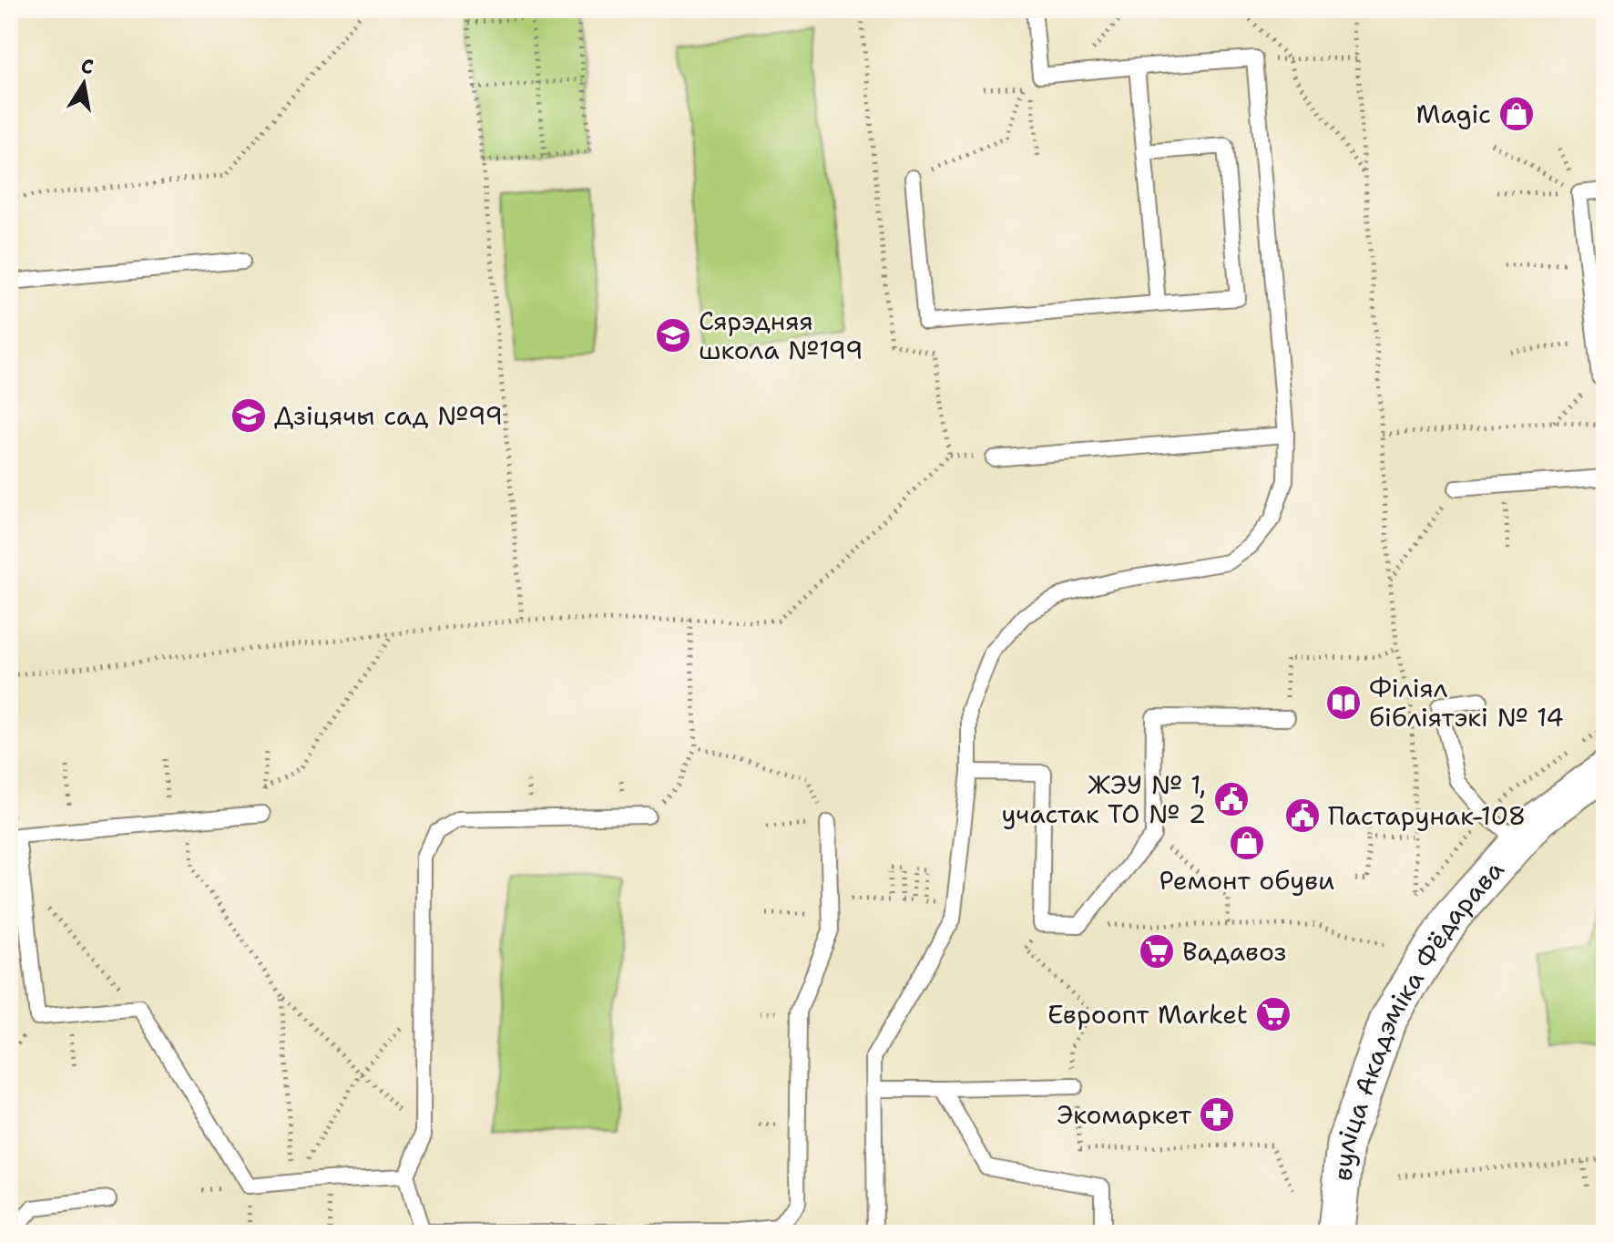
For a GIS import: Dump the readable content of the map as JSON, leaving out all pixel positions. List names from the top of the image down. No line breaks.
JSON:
{"streets":{"street":["вуліца Акадэміка Фёдарава"]},"places":{"shop":["Magic","Ремонт обуви"],"school or university":["Сярэдняя школа №199","Дзіцячы сад №99"],"library":["Філіял бібліятэкі № 14"],"public building":["ЖЭУ № 1, участак ТО № 2","Пастарунак-108"],"supermarket":["Вадавоз","Евроопт Market"],"pharmacy":["Экомаркет"]},"north":"top"}
